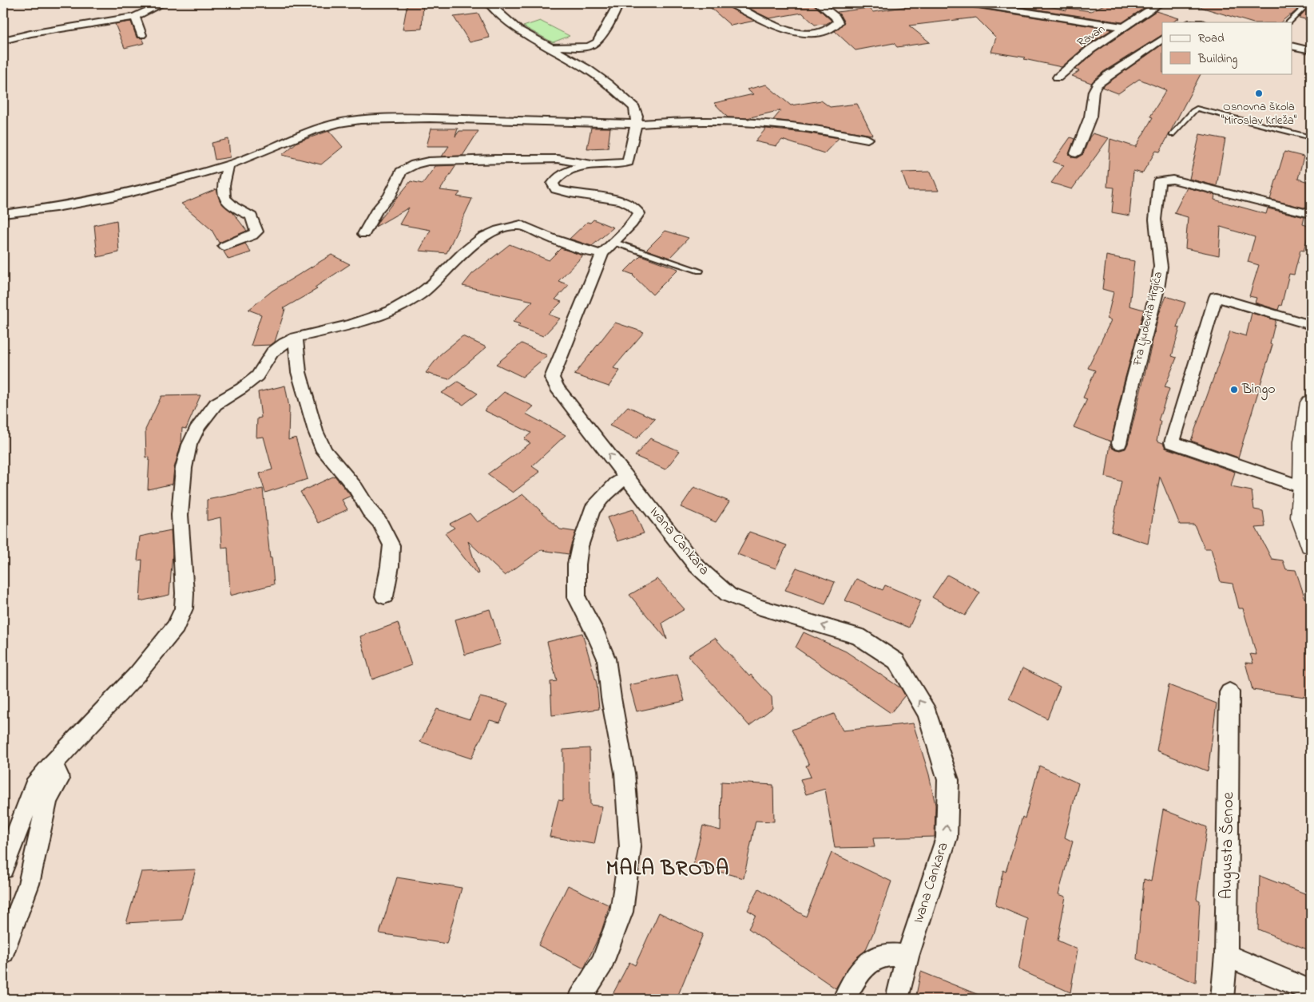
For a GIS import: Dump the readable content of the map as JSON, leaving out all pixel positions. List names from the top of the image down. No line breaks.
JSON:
{"streets":{"street":["Ravan","Fra Ljudevita Hrgića","Ivana Cankara","Augusta Šenoe"]},"one_way":["Ivana Cankara"],"districts":["MALA BRODA"],"places":["Osnovna škola \"Miroslav Krleža\"","Bingo"],"legend":["Road","Building"]}
